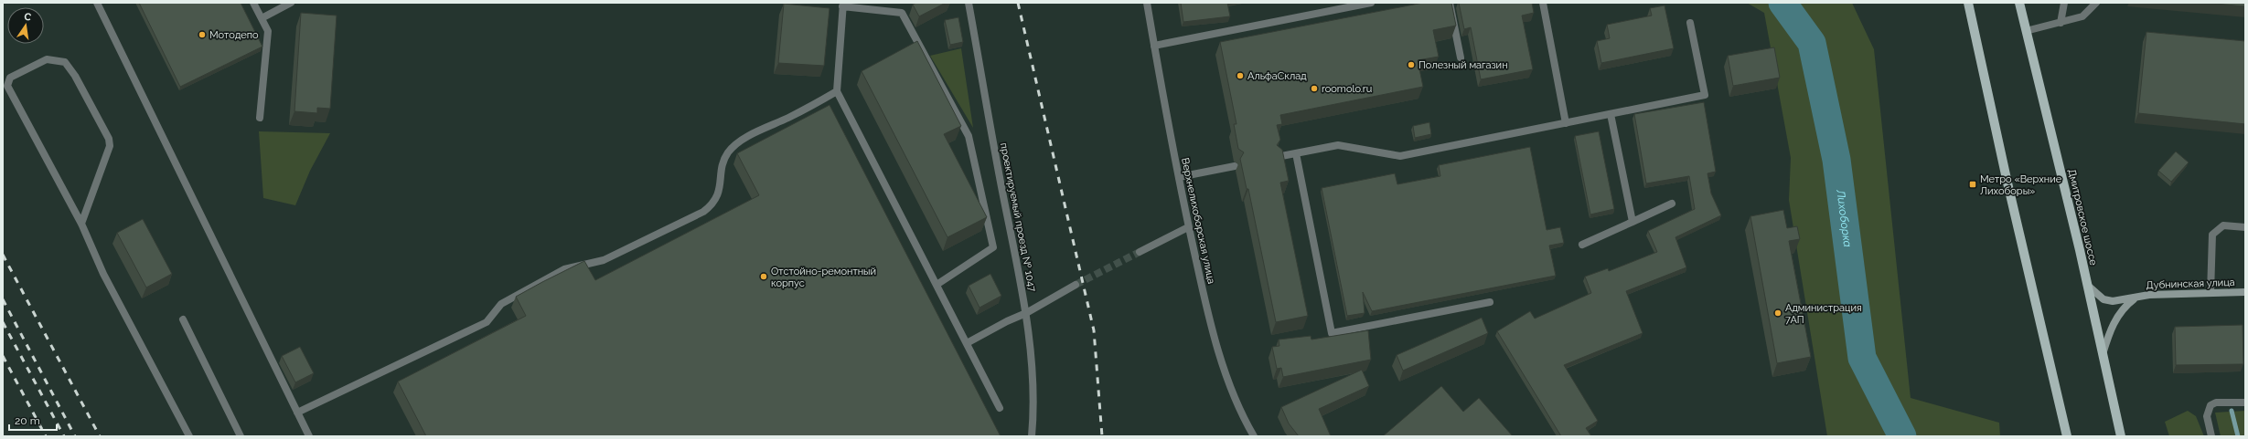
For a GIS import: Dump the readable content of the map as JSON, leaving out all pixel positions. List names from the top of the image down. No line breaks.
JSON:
{"streets":{"main road":["Дмитровское шоссе","Дубнинская улица"],"street":["проектируемый проезд № 1047","Верхнелихоборская улица"]},"crossings":[["Дмитровское шоссе","Дубнинская улица"]],"water":["Лихоборка"],"places":{"other":["Мотодепо","Полезный магазин","АльфаСклад","roomolo.ru","Отстойно-ремонтный корпус","Администрация 7АП"],"transit":["Метро «Верхние Лихоборы»"]},"scale_bar":"20 m","north":"top"}
